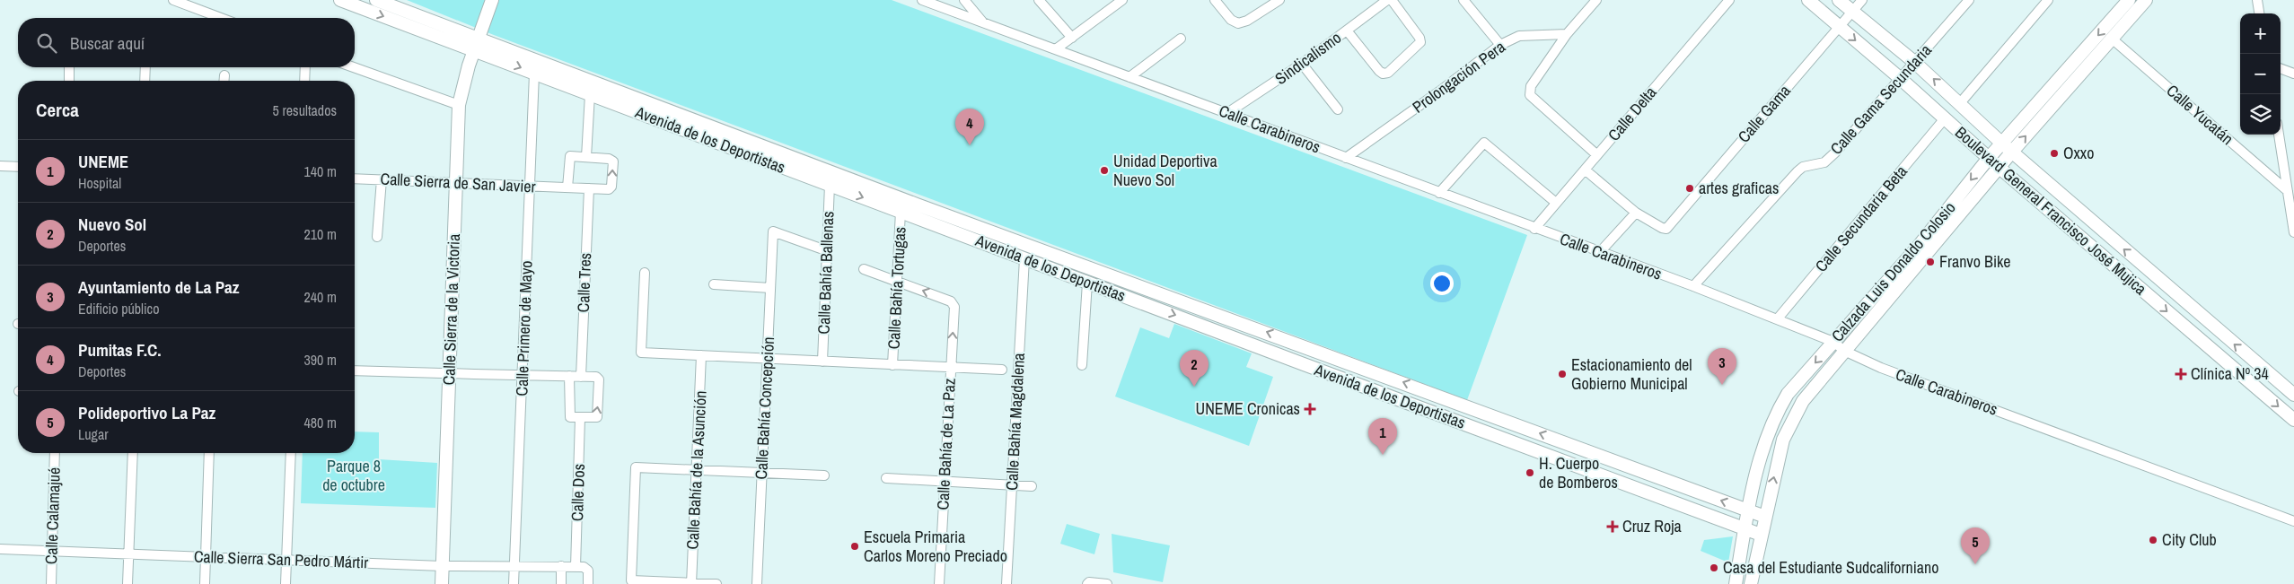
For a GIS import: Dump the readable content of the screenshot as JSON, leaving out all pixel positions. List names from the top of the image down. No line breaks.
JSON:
{"streets":{"street":["Sindicalismo","Prolongación Pera","Calle Gama Secundaria","Calle Delta","Calle Gama","Calle Yucatán","Calle Carabineros","Avenida de los Deportistas","Calle Sierra de San Javier","Boulevard General Francisco José Mujica","Calle Secundaria Beta","Calzada Luis Donaldo Colosio","Calle Bahía Ballenas","Calle Tres","Calle Bahía Tortugas","Calle Sierra de la Victoria","Calle Primero de Mayo","Calle Bahía Concepción","Calle Bahía Magdalena","Calle Bahía de La Paz","Calle Bahía de la Asunción","Calle Dos","Calle Calamajué","Calle Sierra San Pedro Mártir"]},"crossings":[["Sindicalismo","Calle Carabineros"],["Prolongación Pera","Calle Carabineros"],["Calle Gama Secundaria","Calle Carabineros"],["Calle Gama Secundaria","Boulevard General Francisco José Mujica"],["Calle Delta","Calle Carabineros"],["Calle Gama","Boulevard General Francisco José Mujica"],["Calle Yucatán","Calzada Luis Donaldo Colosio"],["Calle Carabineros","Calle Secundaria Beta"],["Calle Carabineros","Calzada Luis Donaldo Colosio"],["Avenida de los Deportistas","Calzada Luis Donaldo Colosio"],["Avenida de los Deportistas","Calle Bahía Ballenas"],["Avenida de los Deportistas","Calle Bahía Tortugas"],["Avenida de los Deportistas","Calle Sierra de la Victoria"],["Avenida de los Deportistas","Calle Primero de Mayo"],["Avenida de los Deportistas","Calle Bahía Magdalena"],["Calle Sierra de San Javier","Calle Tres"],["Calle Sierra de San Javier","Calle Sierra de la Victoria"],["Calle Sierra de San Javier","Calle Primero de Mayo"],["Boulevard General Francisco José Mujica","Calle Secundaria Beta"],["Boulevard General Francisco José Mujica","Calzada Luis Donaldo Colosio"],["Calle Bahía Ballenas","Calle Bahía Concepción"],["Calle Bahía Tortugas","Calle Bahía de La Paz"],["Calle Sierra de la Victoria","Calle Sierra San Pedro Mártir"],["Calle Primero de Mayo","Calle Sierra San Pedro Mártir"],["Calle Dos","Calle Sierra San Pedro Mártir"],["Calle Calamajué","Calle Sierra San Pedro Mártir"]],"parks":["Parque 8 de octubre"],"places":{"other":["Oxxo","Unidad Deportiva Nuevo Sol","artes graficas","Franvo Bike","Estacionamiento del Gobierno Municipal","H. Cuerpo de Bomberos","City Club","Escuela Primaria Carlos Moreno Preciado","Casa del Estudiante Sudcaliforniano"],"health":["Clínica Nº 34","UNEME Cronicas","Cruz Roja"]},"page":{"map_buttons":["+","−"],"search":"Buscar aquí","heading":["Cerca","5 resultados"],"pins":["4","3","2","1","5"],"list":[{"mark":"1","name":"UNEME","note":"Hospital","value":"140 m"},{"mark":"2","name":"Nuevo Sol","note":"Deportes","value":"210 m"},{"mark":"3","name":"Ayuntamiento de La Paz","note":"Edificio público","value":"240 m"},{"mark":"4","name":"Pumitas F.C.","note":"Deportes","value":"390 m"},{"mark":"5","name":"Polideportivo La Paz","note":"Lugar","value":"480 m"}]}}
